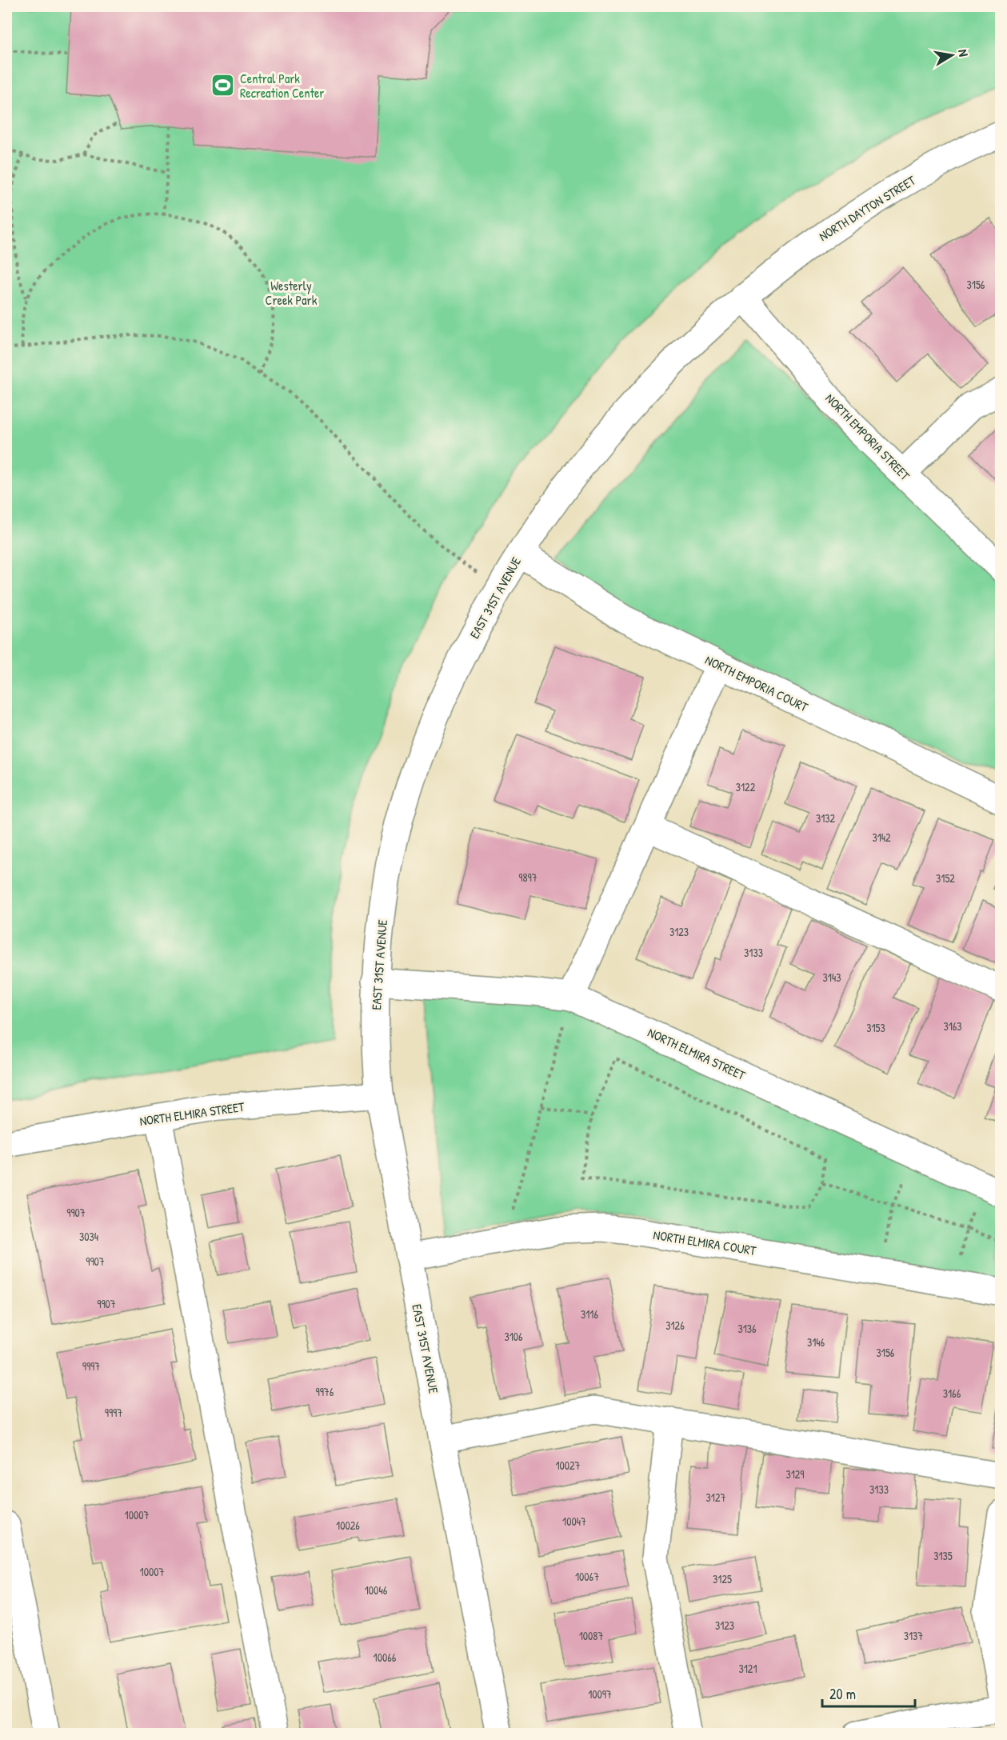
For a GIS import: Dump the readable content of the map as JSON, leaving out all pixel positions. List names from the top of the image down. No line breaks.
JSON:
{"streets":{"street":["NORTH DAYTON STREET","NORTH EMPORIA STREET","EAST 31ST AVENUE","NORTH EMPORIA COURT","NORTH ELMIRA STREET","NORTH ELMIRA COURT"]},"crossings":[["NORTH DAYTON STREET","NORTH EMPORIA STREET"],["NORTH DAYTON STREET","EAST 31ST AVENUE"],["NORTH EMPORIA STREET","EAST 31ST AVENUE"],["EAST 31ST AVENUE","NORTH EMPORIA COURT"],["EAST 31ST AVENUE","NORTH ELMIRA STREET"],["EAST 31ST AVENUE","NORTH ELMIRA COURT"]],"parks":["Westerly Creek Park"],"places":{"sports":["Central Park Recreation Center"]},"house_numbers":["3156","3122","3132","3142","9897","3152","3123","3133","3143","3163","3153","9907","3034","9907","9907","3116","3126","3136","3106","3146","3156","9997","9976","3166","9997","10027","3129","3133","3127","10007","10047","10026","3135","10007","10067","3125","10046","3123","10087","3137","10066","3121","10097"],"scale_bar":"20 m","north":"right"}
